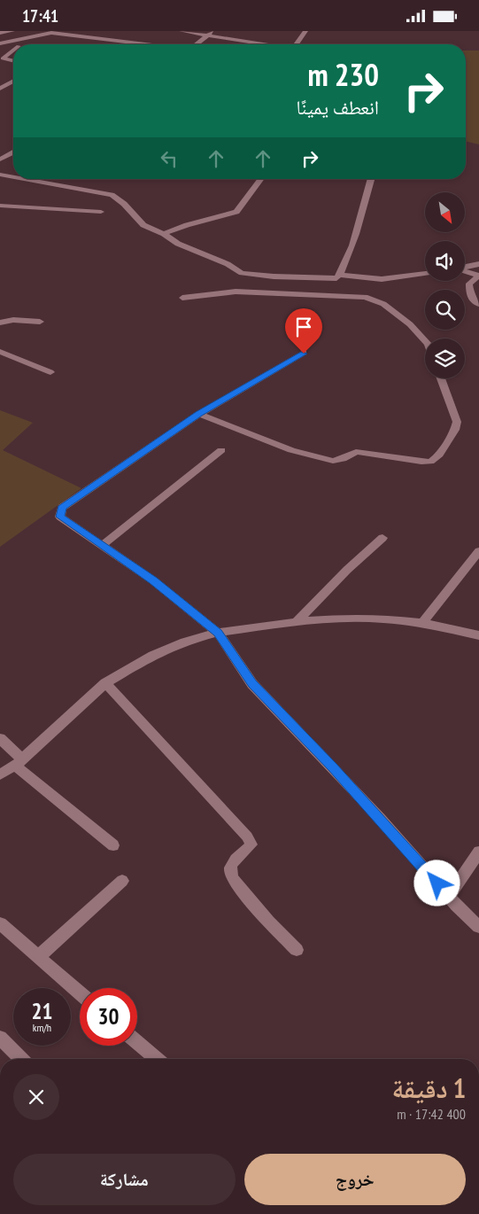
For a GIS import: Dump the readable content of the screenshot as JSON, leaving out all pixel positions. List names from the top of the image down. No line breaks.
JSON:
{"north":"bottom right","page":{"status":"17:41","turn":["230 m","انعطف يمينًا"],"speed":"21 km/h","limit":"30","heading":["1 دقيقة","400 m · 17:42"],"buttons":["خروج","مشاركة"]}}
